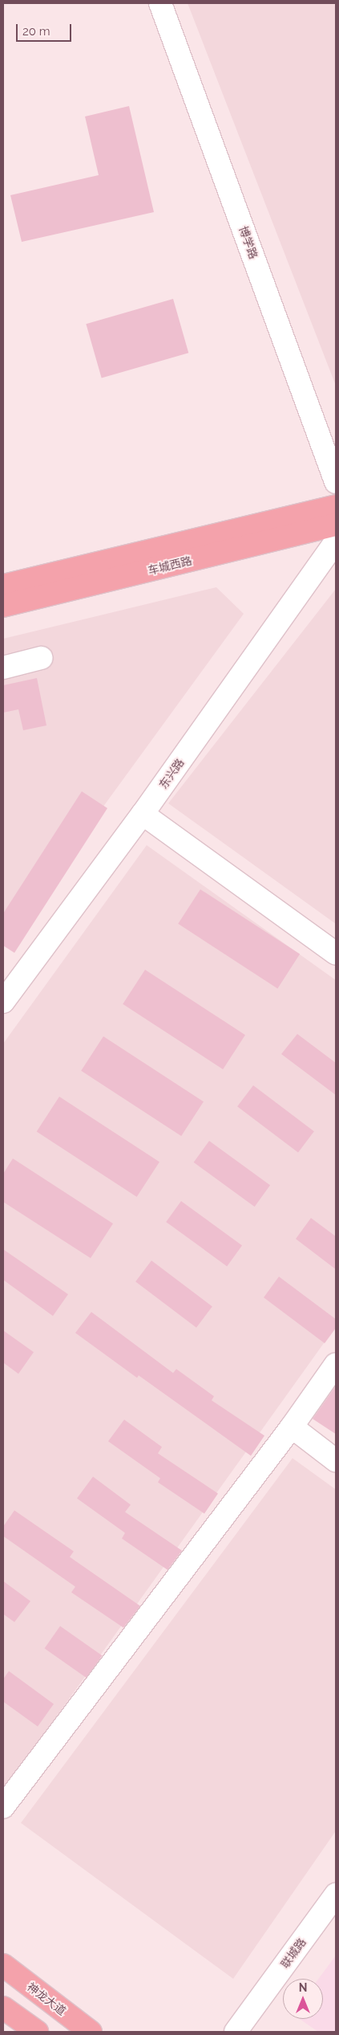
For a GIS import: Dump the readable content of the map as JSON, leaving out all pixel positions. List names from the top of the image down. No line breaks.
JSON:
{"streets":{"main road":["车城西路","神龙大道"],"street":["博学路","东兴路","联城路"]},"scale_bar":"20 m","north":"top"}
